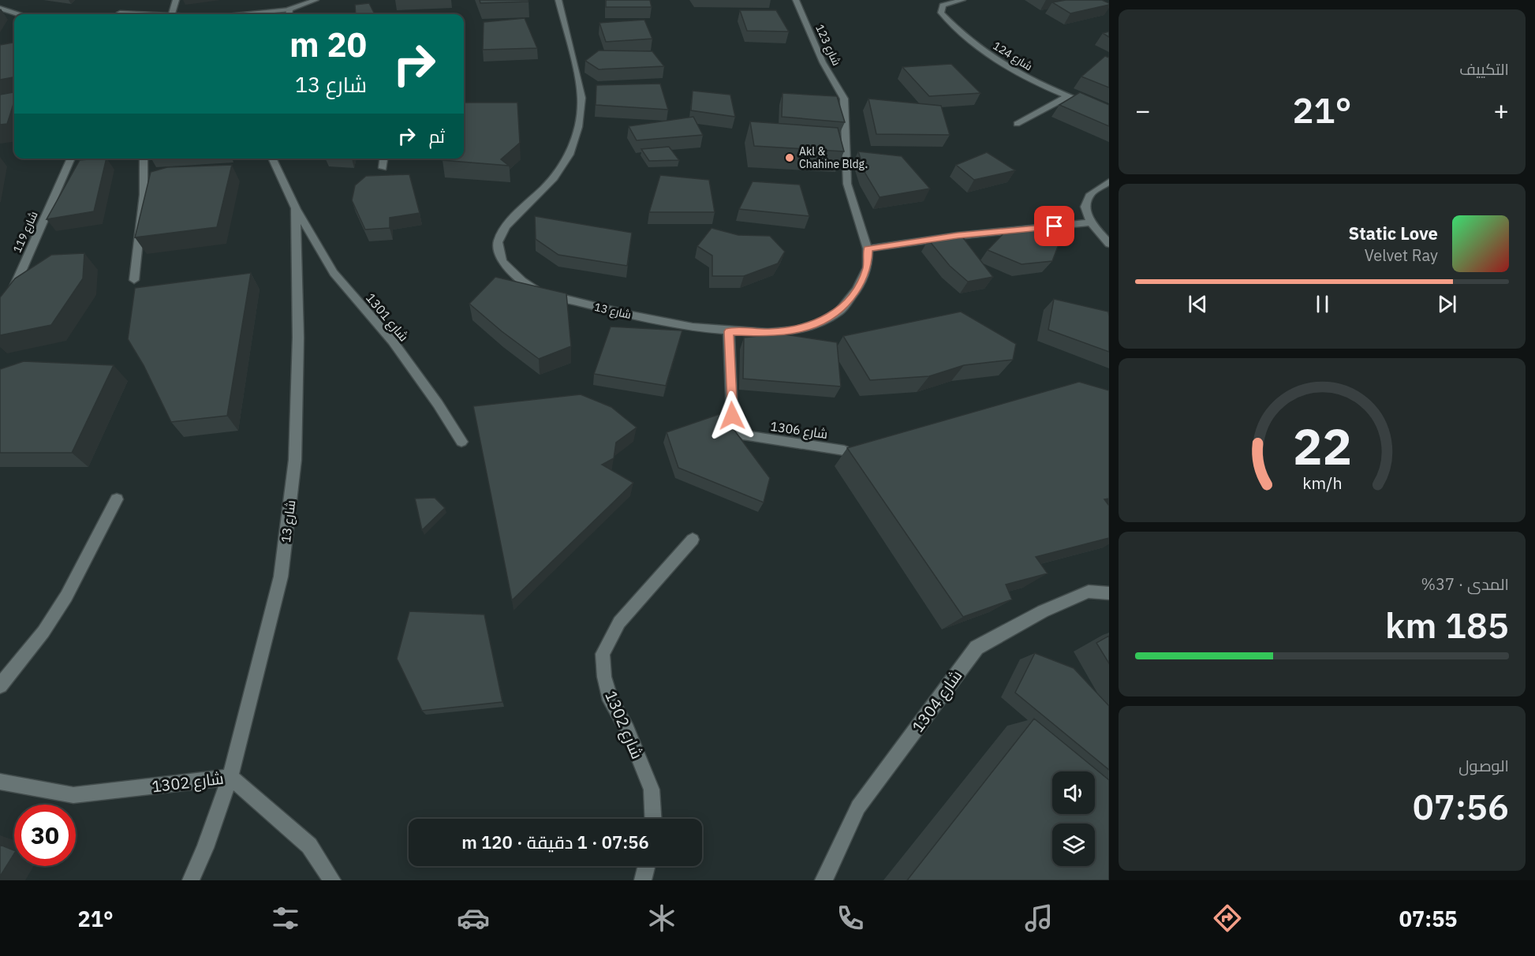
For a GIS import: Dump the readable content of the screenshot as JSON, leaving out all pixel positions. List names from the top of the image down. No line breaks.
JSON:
{"streets":{"street":["شارع 123","شارع 124","شارع 119","شارع 13","شارع 1301","شارع 1306","شارع 1304","شارع 1302"]},"crossings":[["شارع 123","شارع 13"],["شارع 13","شارع 1301"],["شارع 13","شارع 1306"],["شارع 13","شارع 1302"]],"places":["Akl & Chahine Bldg."],"page":{"tile":["التكييف",["المدى · 37%","185 km"],["الوصول","07:56"]],"turn":["20 m","شارع 13"],"heat":["−","21°","+"],"then":"ثم","song":["Static Love","Velvet Ray"],"limit":"30","trip":"07:56 · 1 دقيقة · 120 m","tabs":["07:55","21°"],"gauge":["22","km/h"]}}
